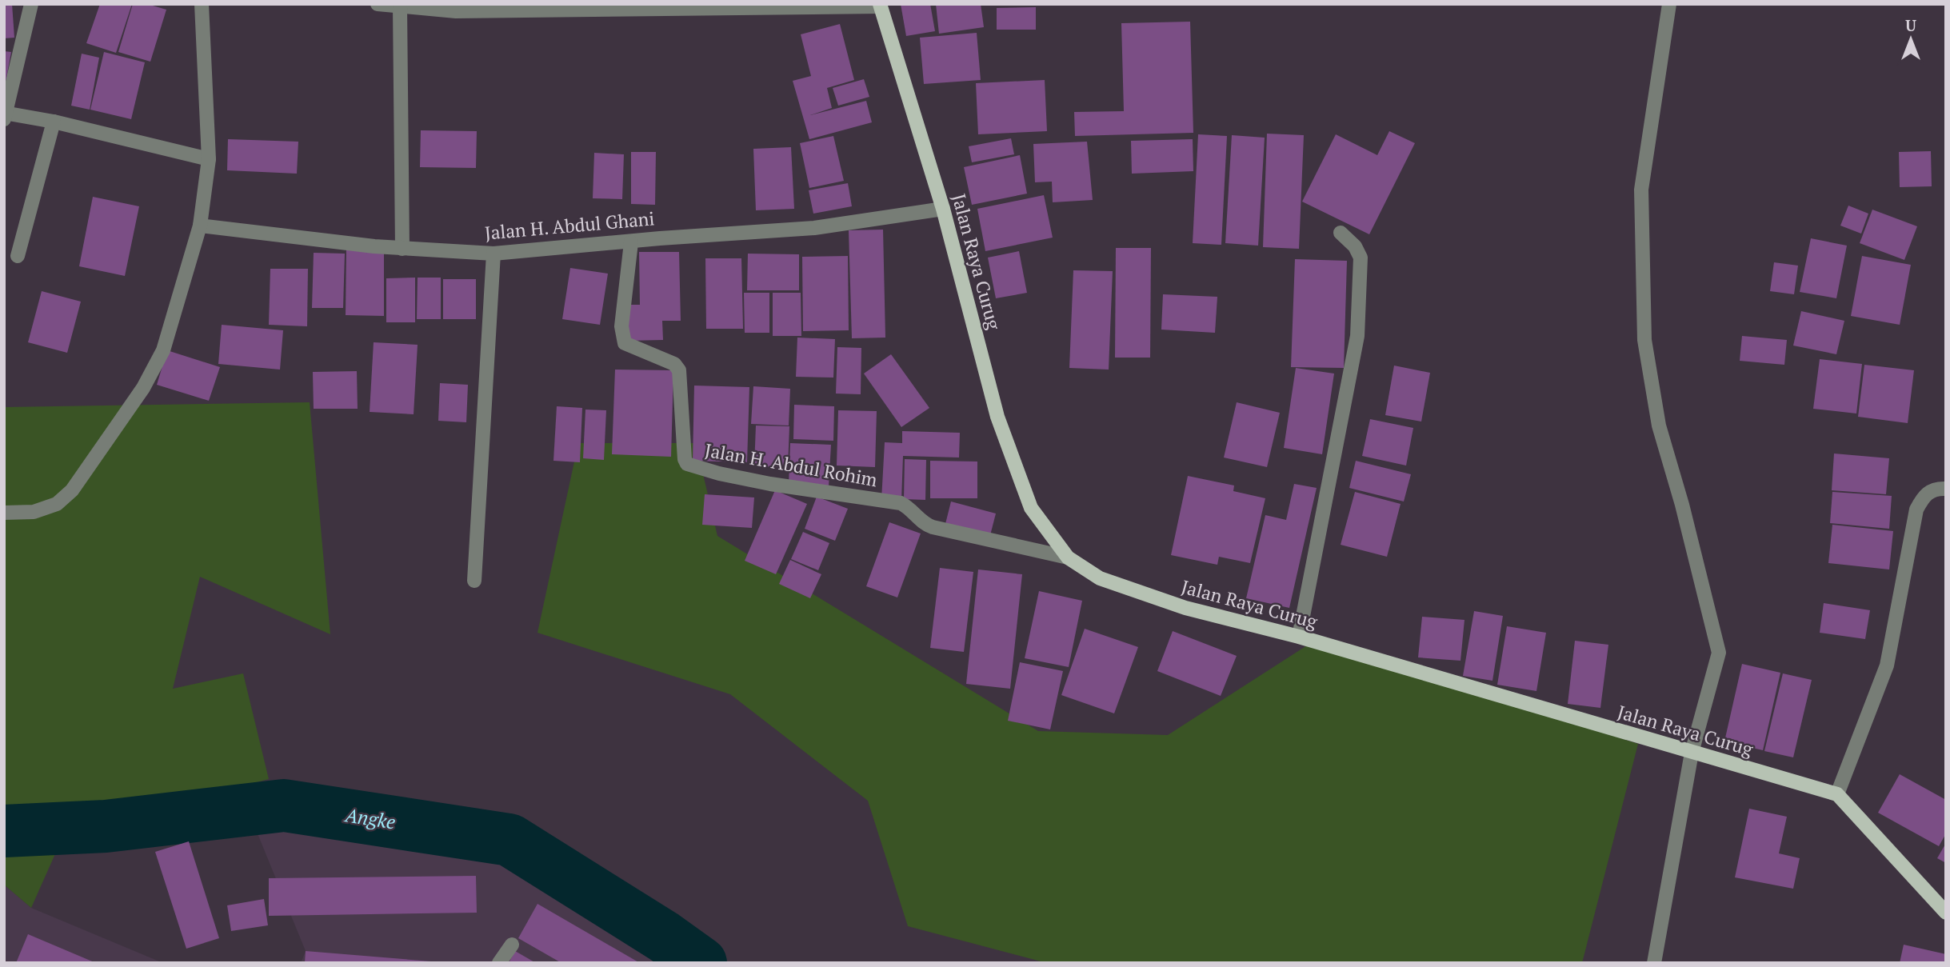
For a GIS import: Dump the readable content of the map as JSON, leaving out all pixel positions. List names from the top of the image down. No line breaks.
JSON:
{"streets":{"main road":["Jalan Raya Curug"],"street":["Jalan H. Abdul Ghani","Jalan H. Abdul Rohim"]},"crossings":[["Jalan H. Abdul Ghani","Jalan Raya Curug"],["Jalan H. Abdul Ghani","Jalan H. Abdul Rohim"],["Jalan Raya Curug","Jalan H. Abdul Rohim"]],"water":["Angke"],"north":"top"}
